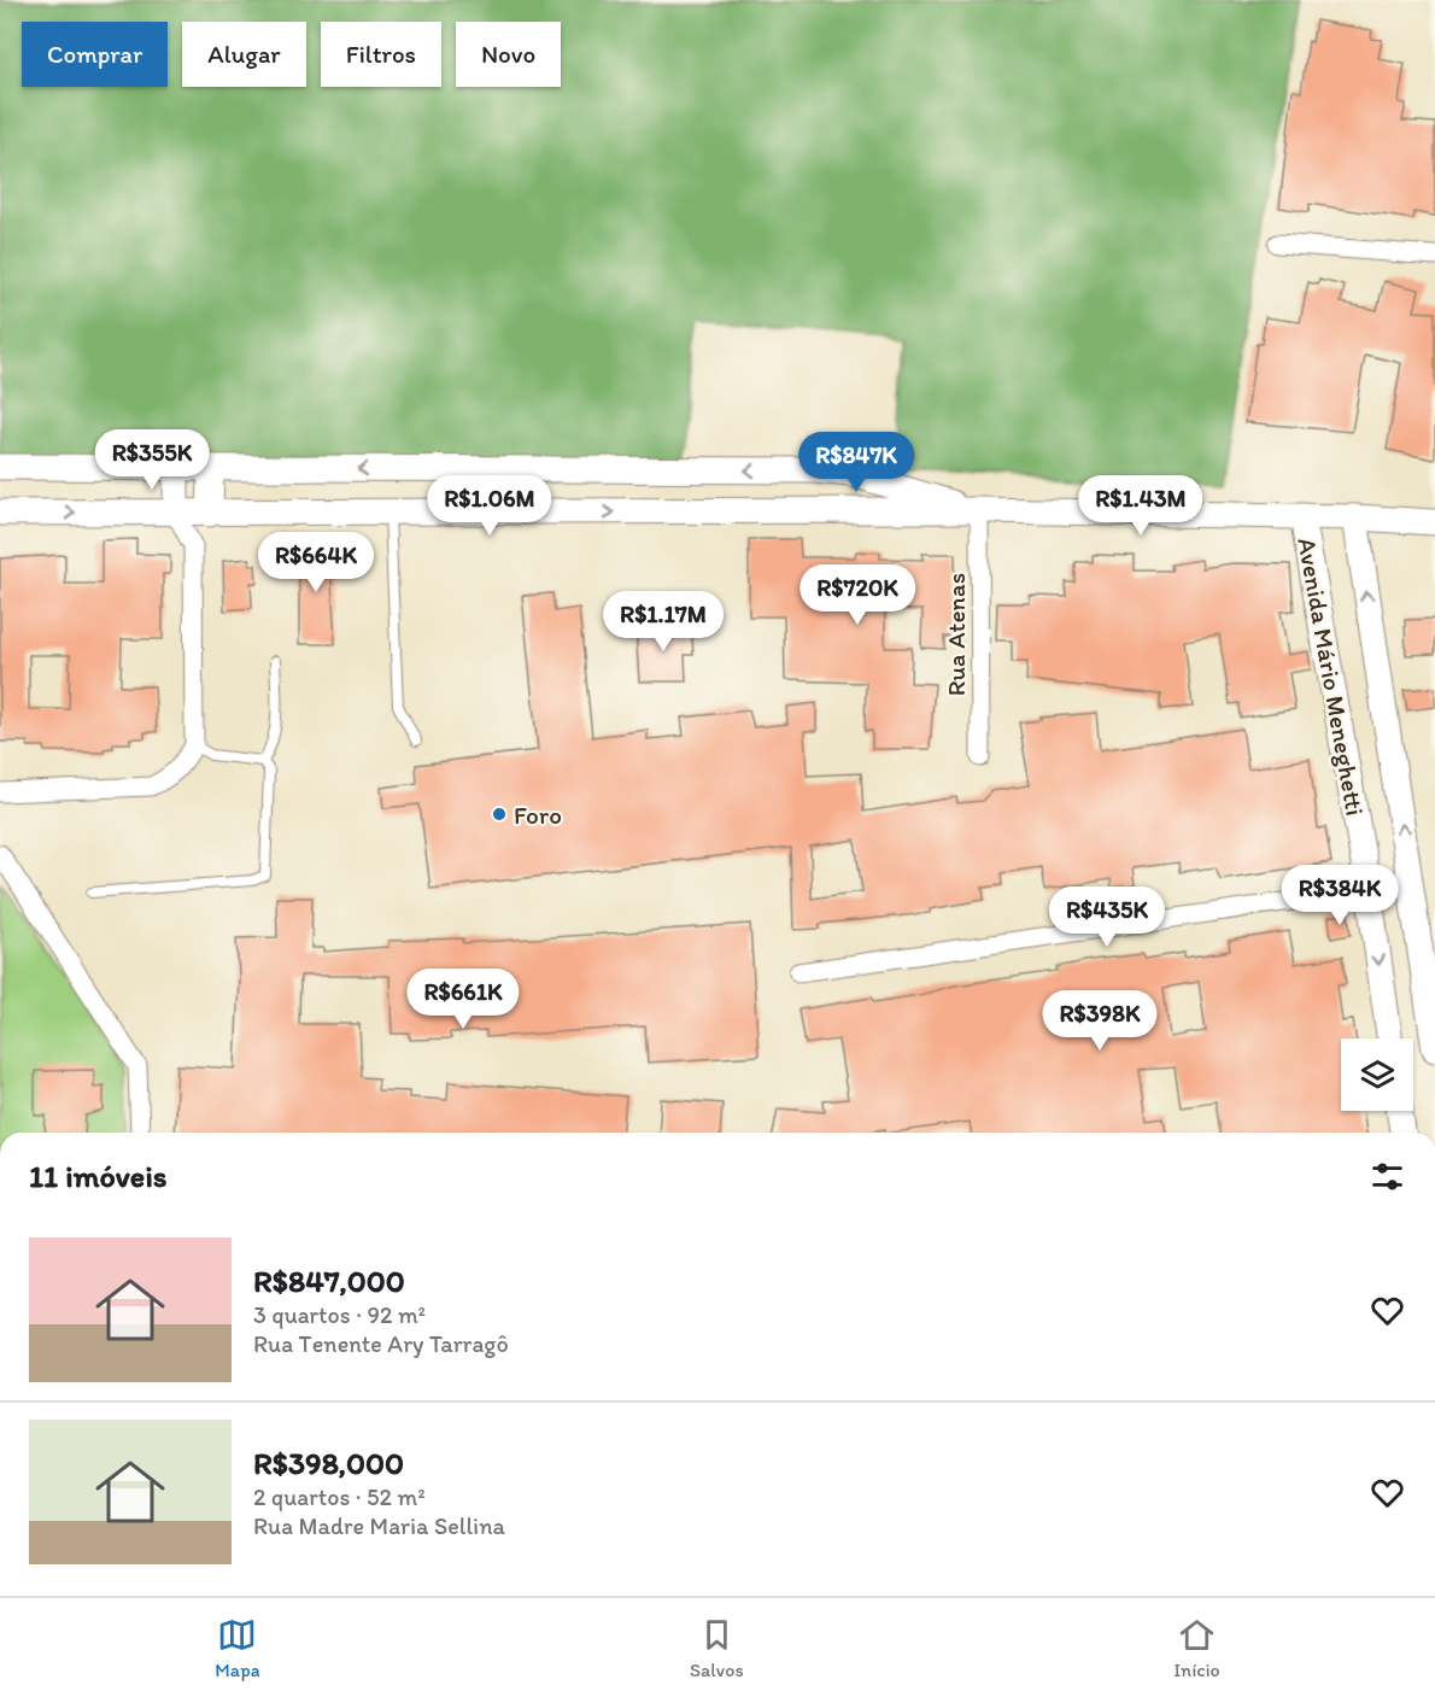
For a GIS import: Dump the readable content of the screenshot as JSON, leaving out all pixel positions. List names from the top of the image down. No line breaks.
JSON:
{"streets":{"main road":["Avenida Mário Meneghetti"],"street":["Rua Atenas"]},"places":["Foro"],"page":{"chip":["Comprar","Alugar","Filtros","Novo"],"price":["R$355K","R$847K","R$1.06M","R$1.43M","R$664K","R$720K","R$1.17M","R$384K","R$435K","R$661K","R$398K"],"heading":"11 imóveis","list":[{"name":"R$847,000","note":"3 quartos · 92 m² · Rua Tenente Ary Tarragô"},{"name":"R$398,000","note":"2 quartos · 52 m² · Rua Madre Maria Sellina"}],"tabs":["Mapa","Salvos","Início"]}}
